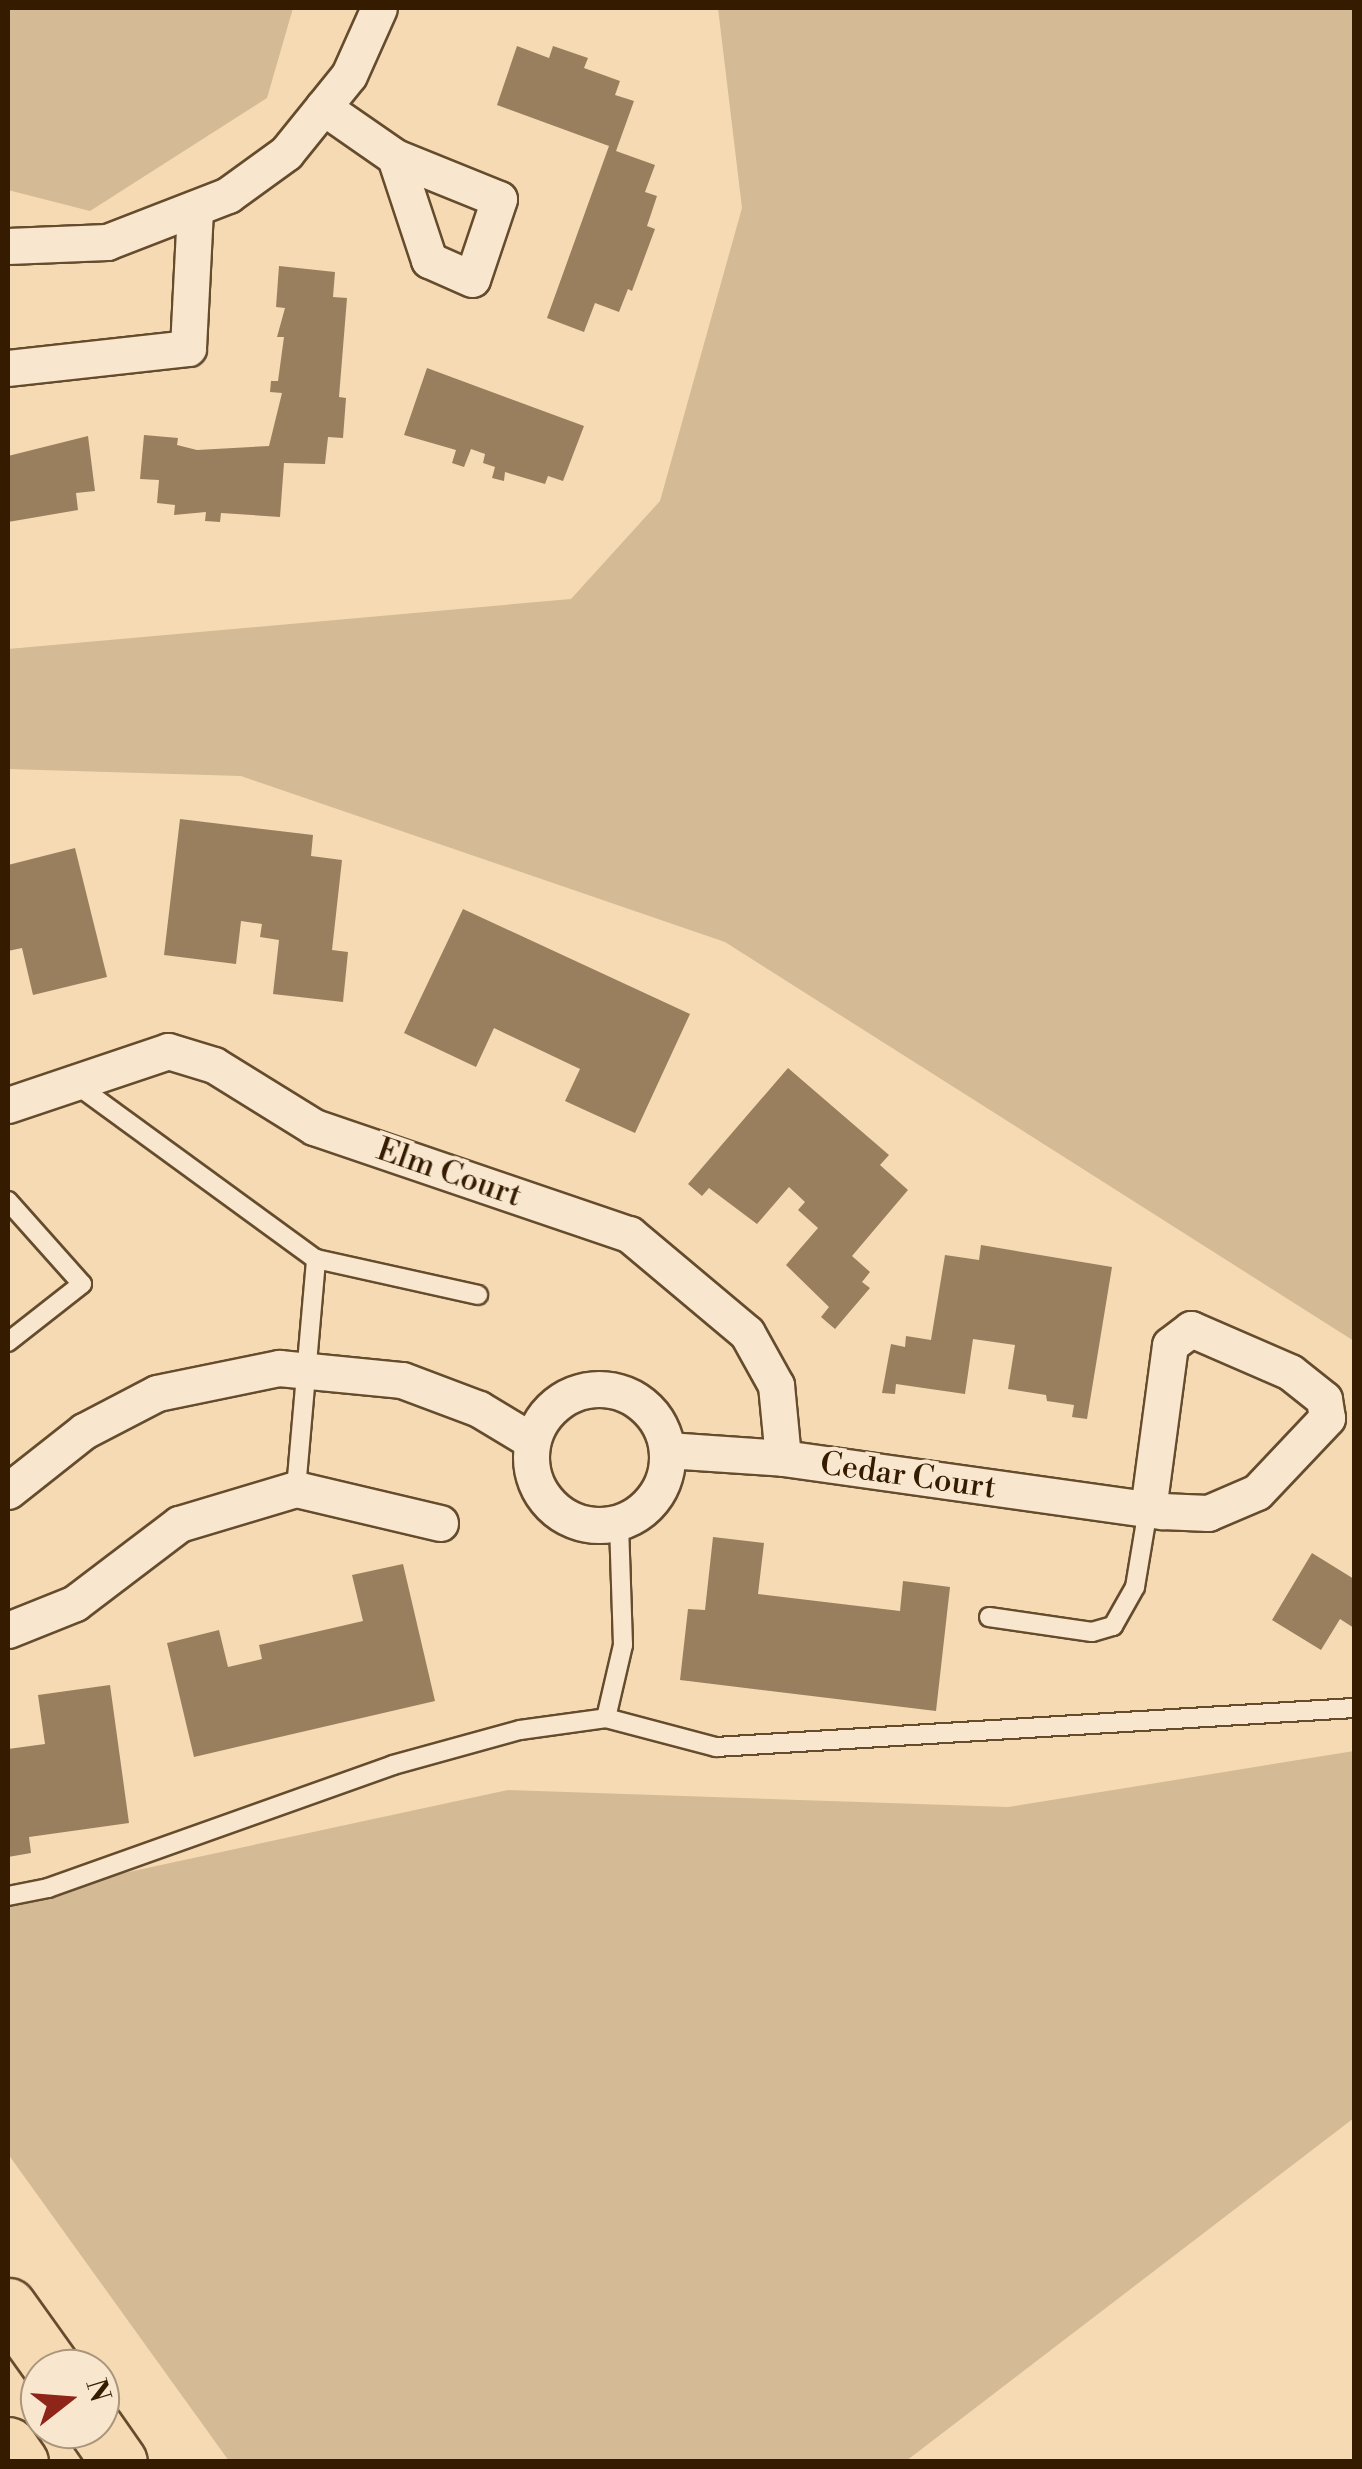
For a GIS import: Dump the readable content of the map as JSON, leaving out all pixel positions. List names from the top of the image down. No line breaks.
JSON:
{"streets":{"street":["Elm Court","Cedar Court"]},"crossings":[["Elm Court","Cedar Court"]],"north":"right"}
